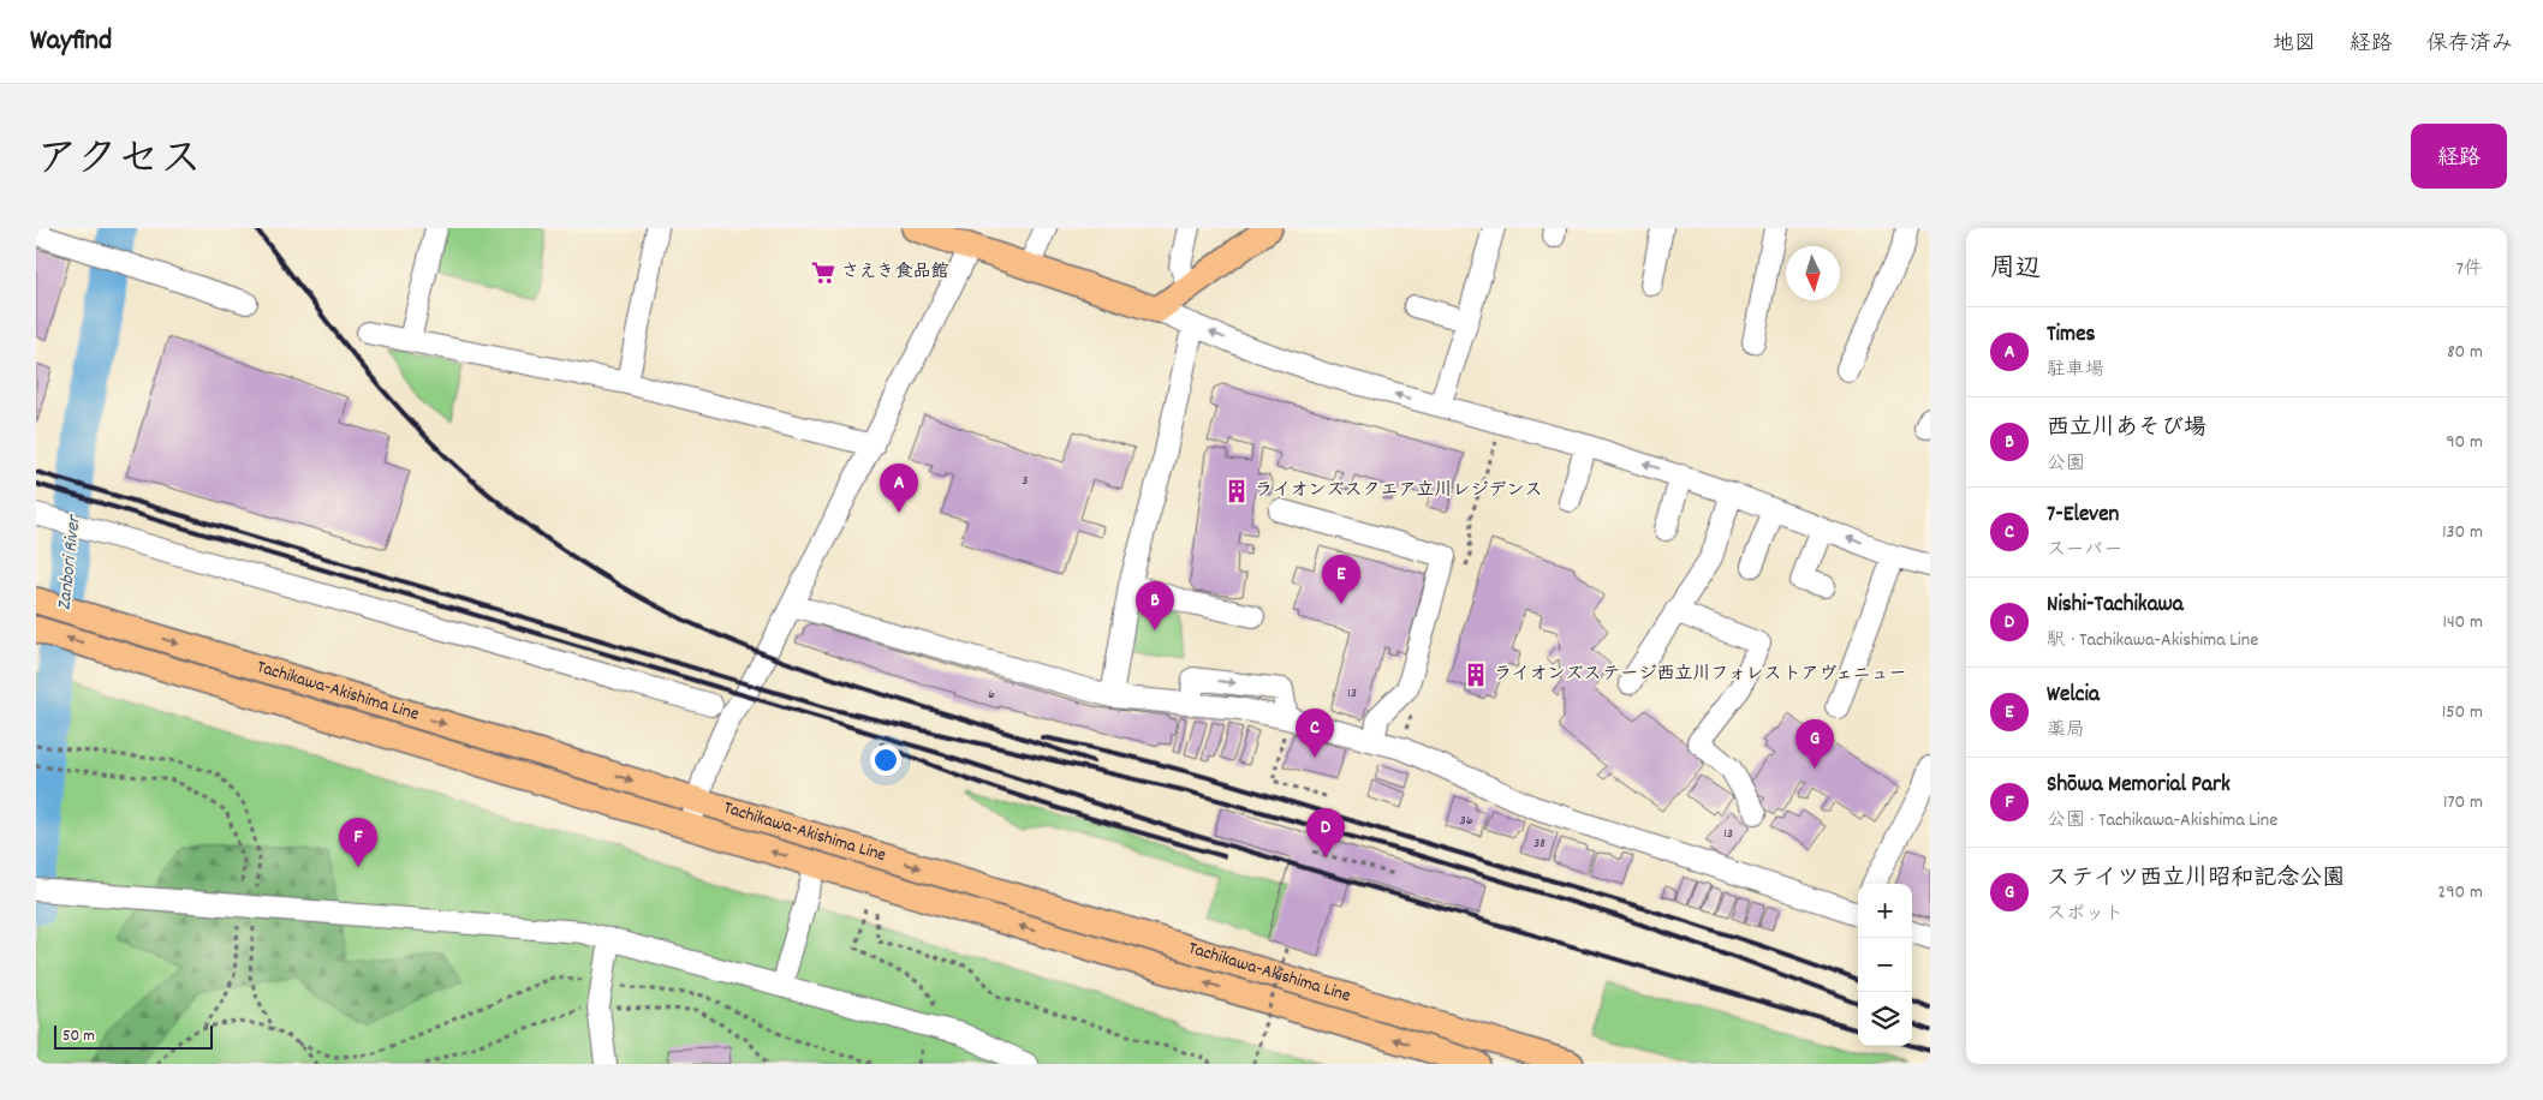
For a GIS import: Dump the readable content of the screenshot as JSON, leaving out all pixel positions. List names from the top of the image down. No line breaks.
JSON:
{"streets":{"main road":["Tachikawa-Akishima Line"]},"water":["Zanbori River"],"places":{"supermarket":["さえき食品館"],"building":["ライオンズスクエア立川レジデンス","ライオンズステージ西立川フォレストアヴェニュー"]},"house_numbers":["3","13","6","36","13","38"],"scale_bar":"50 m","north":"bottom","page":{"header":"Wayfind","nav":["地図","経路","保存済み"],"title":"アクセス","buttons":"経路","heading":["周辺","7件"],"list":[{"mark":"A","name":"Times","note":"駐車場","value":"80 m"},{"mark":"B","name":"西立川あそび場","note":"公園","value":"90 m"},{"mark":"C","name":"7-Eleven","note":"スーパー","value":"130 m"},{"mark":"D","name":"Nishi-Tachikawa","note":"駅 · Tachikawa-Akishima Line","value":"140 m"},{"mark":"E","name":"Welcia","note":"薬局","value":"150 m"},{"mark":"F","name":"Shōwa Memorial Park","note":"公園 · Tachikawa-Akishima Line","value":"170 m"},{"mark":"G","name":"ステイツ西立川昭和記念公園","note":"スポット","value":"290 m"}],"pins":["A","E","B","C","G","D","F"],"map_buttons":["+","−"],"scale":"50 m"}}
